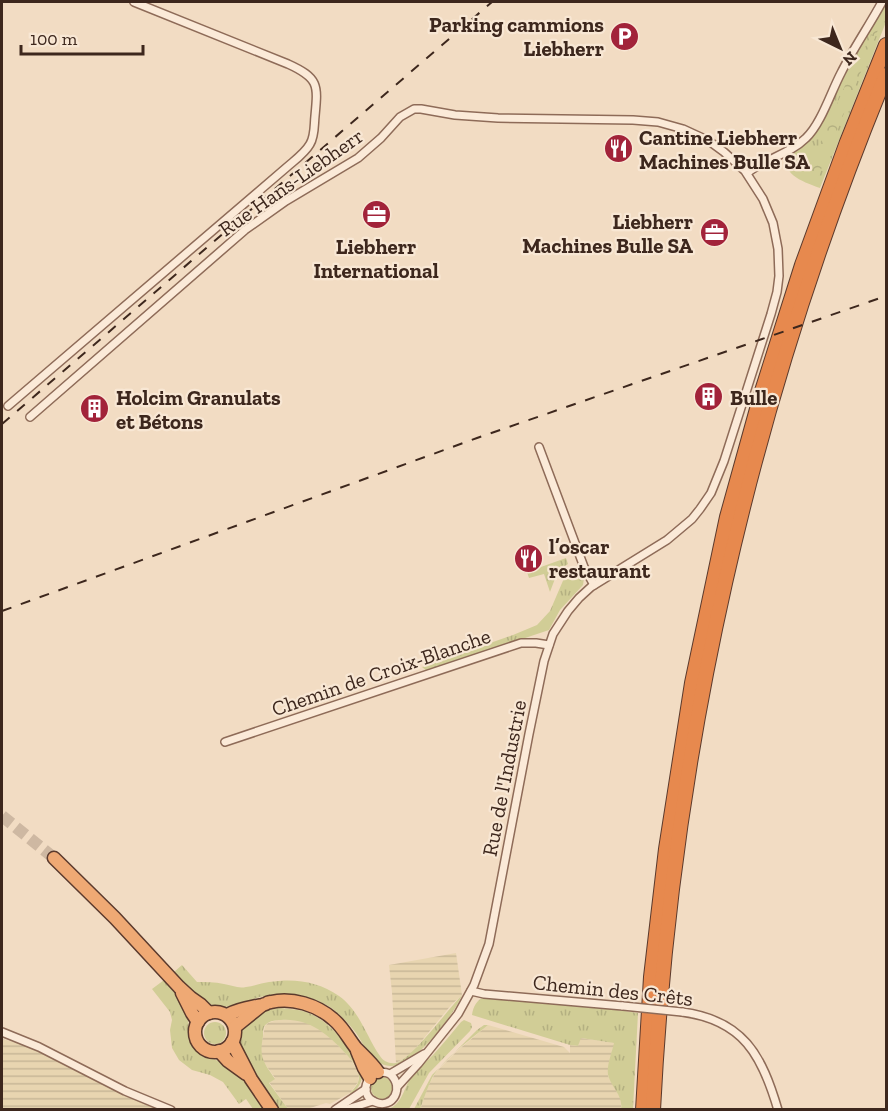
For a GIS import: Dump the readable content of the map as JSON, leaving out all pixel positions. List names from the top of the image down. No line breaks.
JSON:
{"streets":{"street":["Rue Hans-Liebherr","Chemin de Croix-Blanche","Rue de l'Industrie","Chemin des Crêts"]},"crossings":[["Rue Hans-Liebherr","Rue de l'Industrie"],["Chemin de Croix-Blanche","Rue de l'Industrie"],["Rue de l'Industrie","Chemin des Crêts"]],"places":{"parking":["Parking cammions Liebherr"],"restaurant":["Cantine Liebherr Machines Bulle SA","l’oscar restaurant"],"office":["Liebherr International","Liebherr Machines Bulle SA"],"building":["Bulle","Holcim Granulats et Bétons"]},"scale_bar":"100 m","north":"bottom right"}
